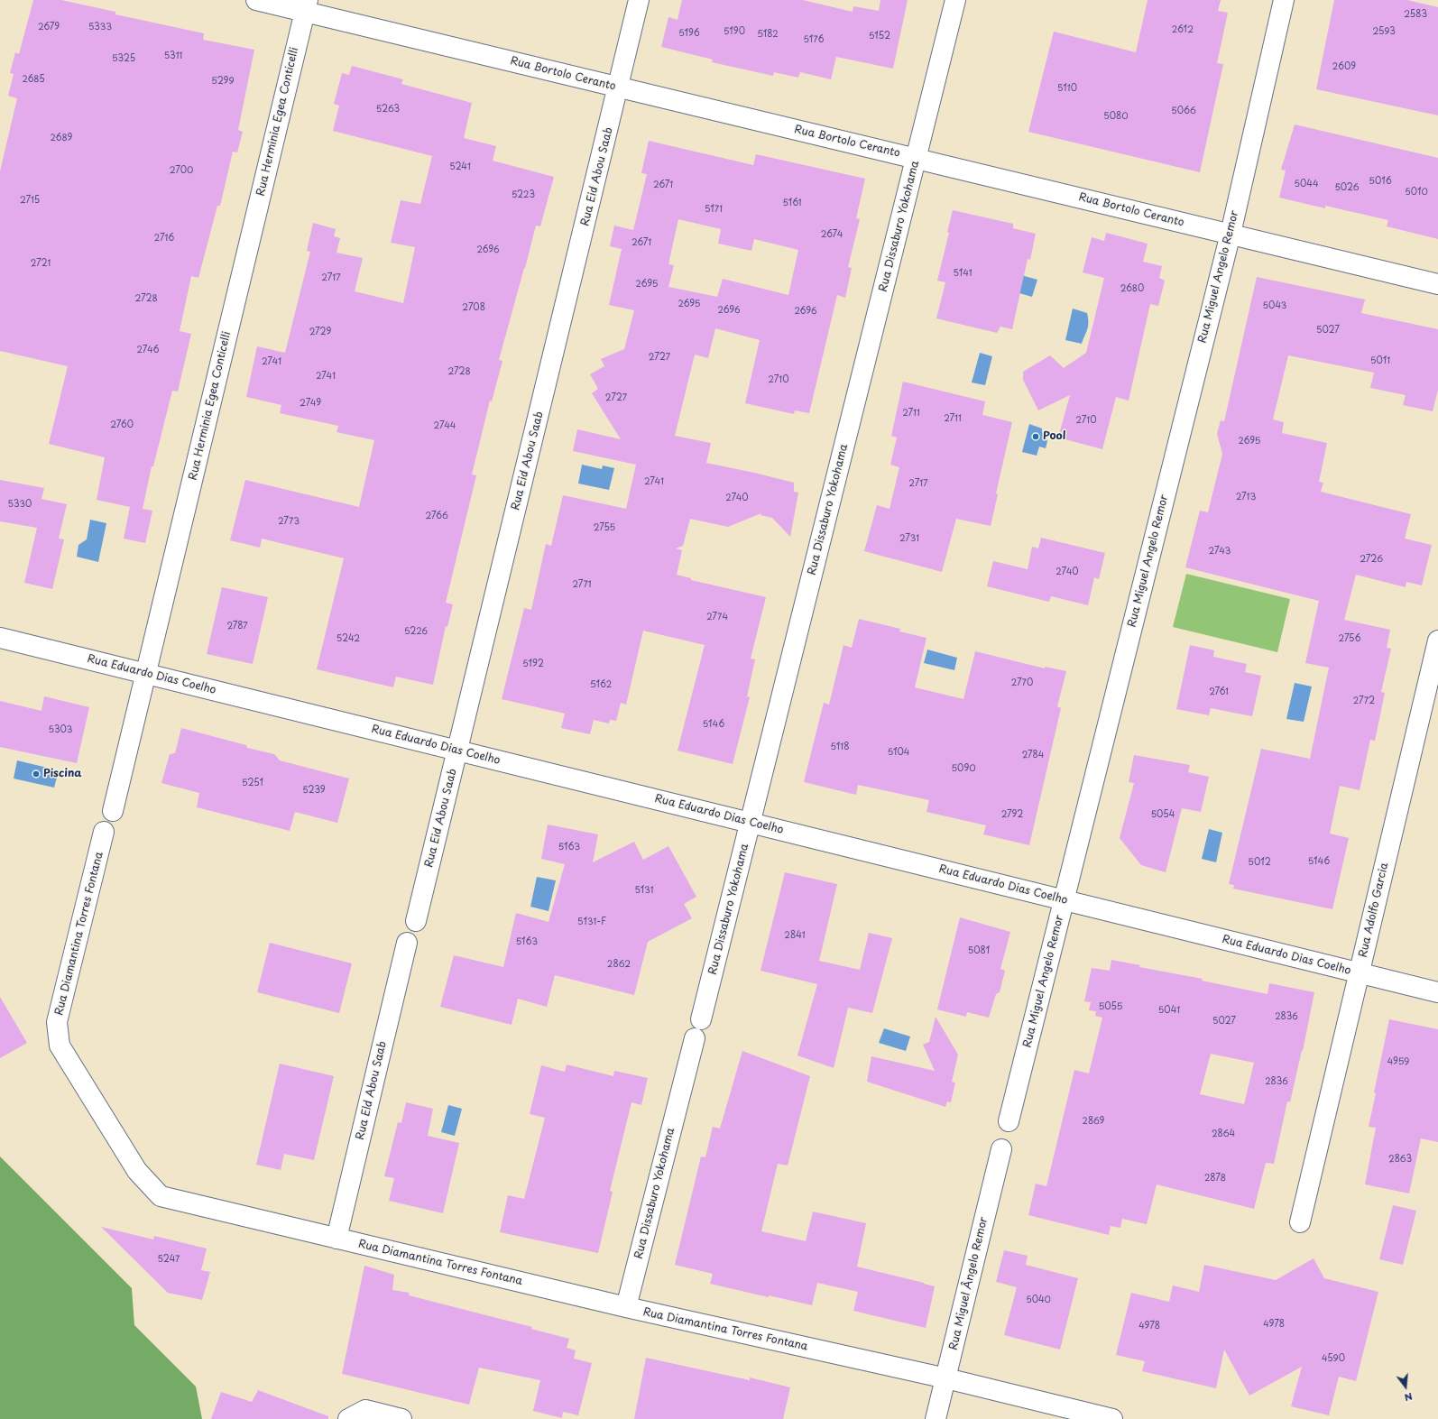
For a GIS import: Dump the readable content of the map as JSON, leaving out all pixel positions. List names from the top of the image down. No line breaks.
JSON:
{"streets":{"street":["Rua Bortolo Ceranto","Rua Herminia Egea Conticelli","Rua Eid Abou Saab","Rua Dissaburo Yokohama","Rua Miguel Angelo Remor","Rua Eduardo Dias Coelho","Rua Adolfo Garcia","Rua Diamantina Torres Fontana","Rua Eld Abou Saab","Rua Miguel Ângelo Remor"]},"crossings":[["Rua Bortolo Ceranto","Rua Herminia Egea Conticelli"],["Rua Bortolo Ceranto","Rua Eid Abou Saab"],["Rua Bortolo Ceranto","Rua Dissaburo Yokohama"],["Rua Bortolo Ceranto","Rua Miguel Angelo Remor"],["Rua Herminia Egea Conticelli","Rua Eduardo Dias Coelho"],["Rua Eid Abou Saab","Rua Eduardo Dias Coelho"],["Rua Dissaburo Yokohama","Rua Eduardo Dias Coelho"],["Rua Dissaburo Yokohama","Rua Diamantina Torres Fontana"],["Rua Miguel Angelo Remor","Rua Eduardo Dias Coelho"],["Rua Eduardo Dias Coelho","Rua Adolfo Garcia"],["Rua Diamantina Torres Fontana","Rua Eld Abou Saab"],["Rua Diamantina Torres Fontana","Rua Miguel Ângelo Remor"]],"places":["Pool","Piscina"],"house_numbers":["2583","2679","5333","2612","5190","2593","5196","5182","5152","5176","5311","5325","2609","2685","5299","5110","5263","5066","5080","2689","5241","2700","5016","5044","2671","5026","5010","5223","2715","5161","5171","2674","2716","2671","2696","2721","5141","2717","2695","2680","2728","2695","5043","2708","2696","2696","5027","2729","2746","2727","5011","2741","2728","2741","2710","2727","2749","2711","2711","2710","2760","2744","2695","2741","2717","2713","2740","5330","2766","2773","2755","2731","2743","2726","2740","2771","2774","2787","5226","5242","2756","5192","2770","5162","2761","2772","5146","5303","5118","5104","2784","5090","5251","5239","2792","5054","5163","5146","5012","5131","5131-F","2841","5163","5081","2862","5055","5041","2836","5027","4959","2836","2869","2864","2863","2878","5247","5040","4978","4978","4590"],"north":"bottom"}
